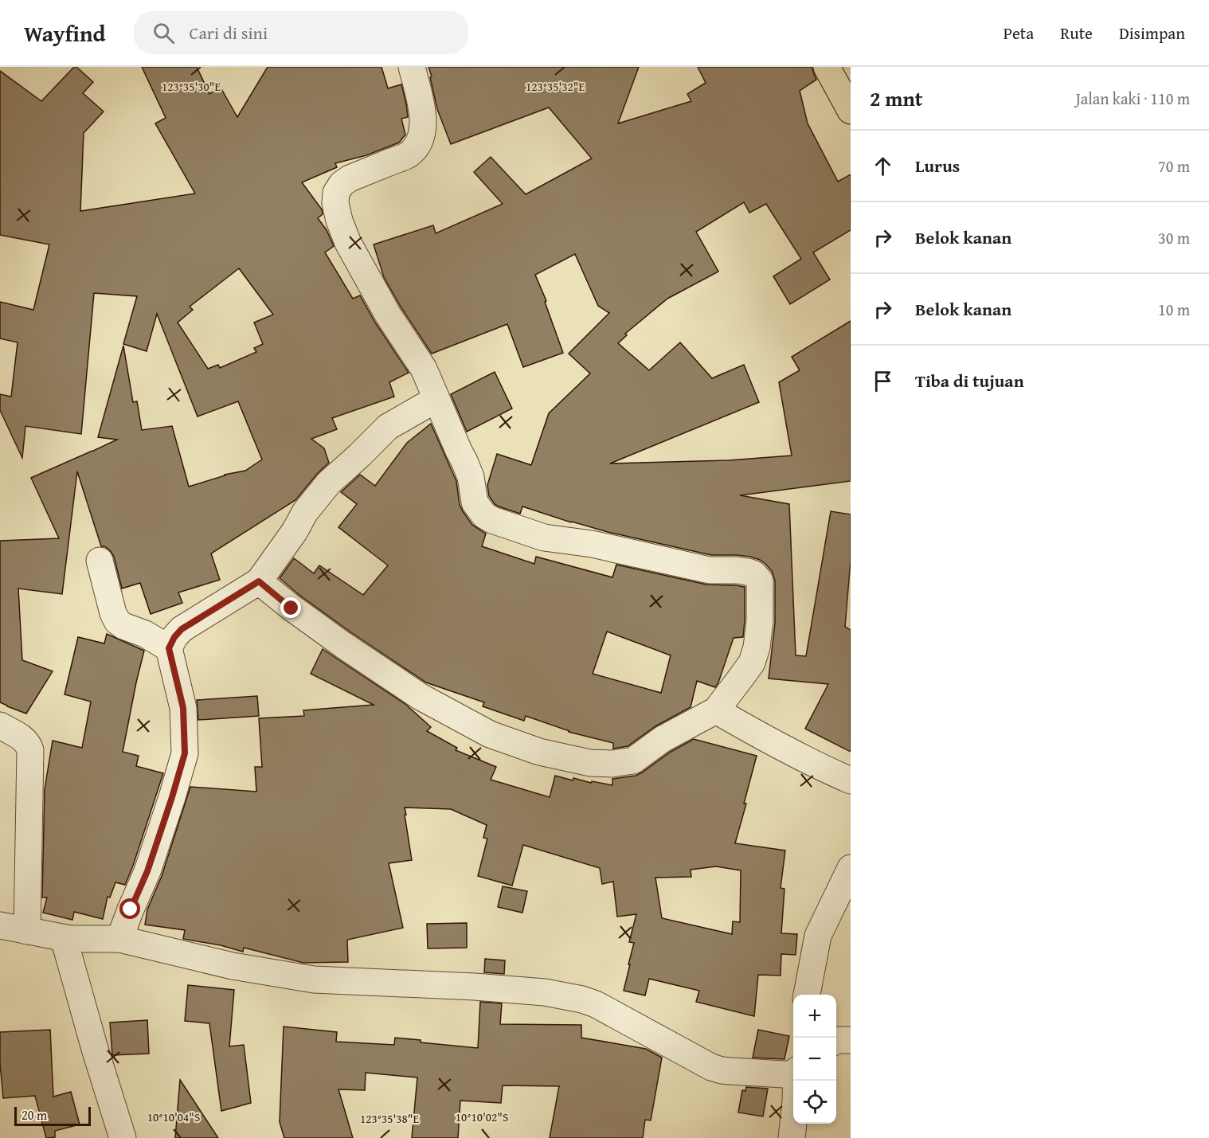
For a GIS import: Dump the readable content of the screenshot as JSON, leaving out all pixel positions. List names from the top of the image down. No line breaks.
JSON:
{"scale_bar":"20 m","page":{"header":"Wayfind","search":"Cari di sini","nav":["Peta","Rute","Disimpan"],"heading":["2 mnt","Jalan kaki · 110 m"],"list":[["Lurus","70 m"],["Belok kanan","30 m"],["Belok kanan","10 m"],"Tiba di tujuan"],"map_buttons":["+","−"],"scale":"20 m"},"coordinates":["123°35'30\"E","123°35'32\"E","10°10'04\"S","10°10'02\"S","123°35'38\"E"]}
